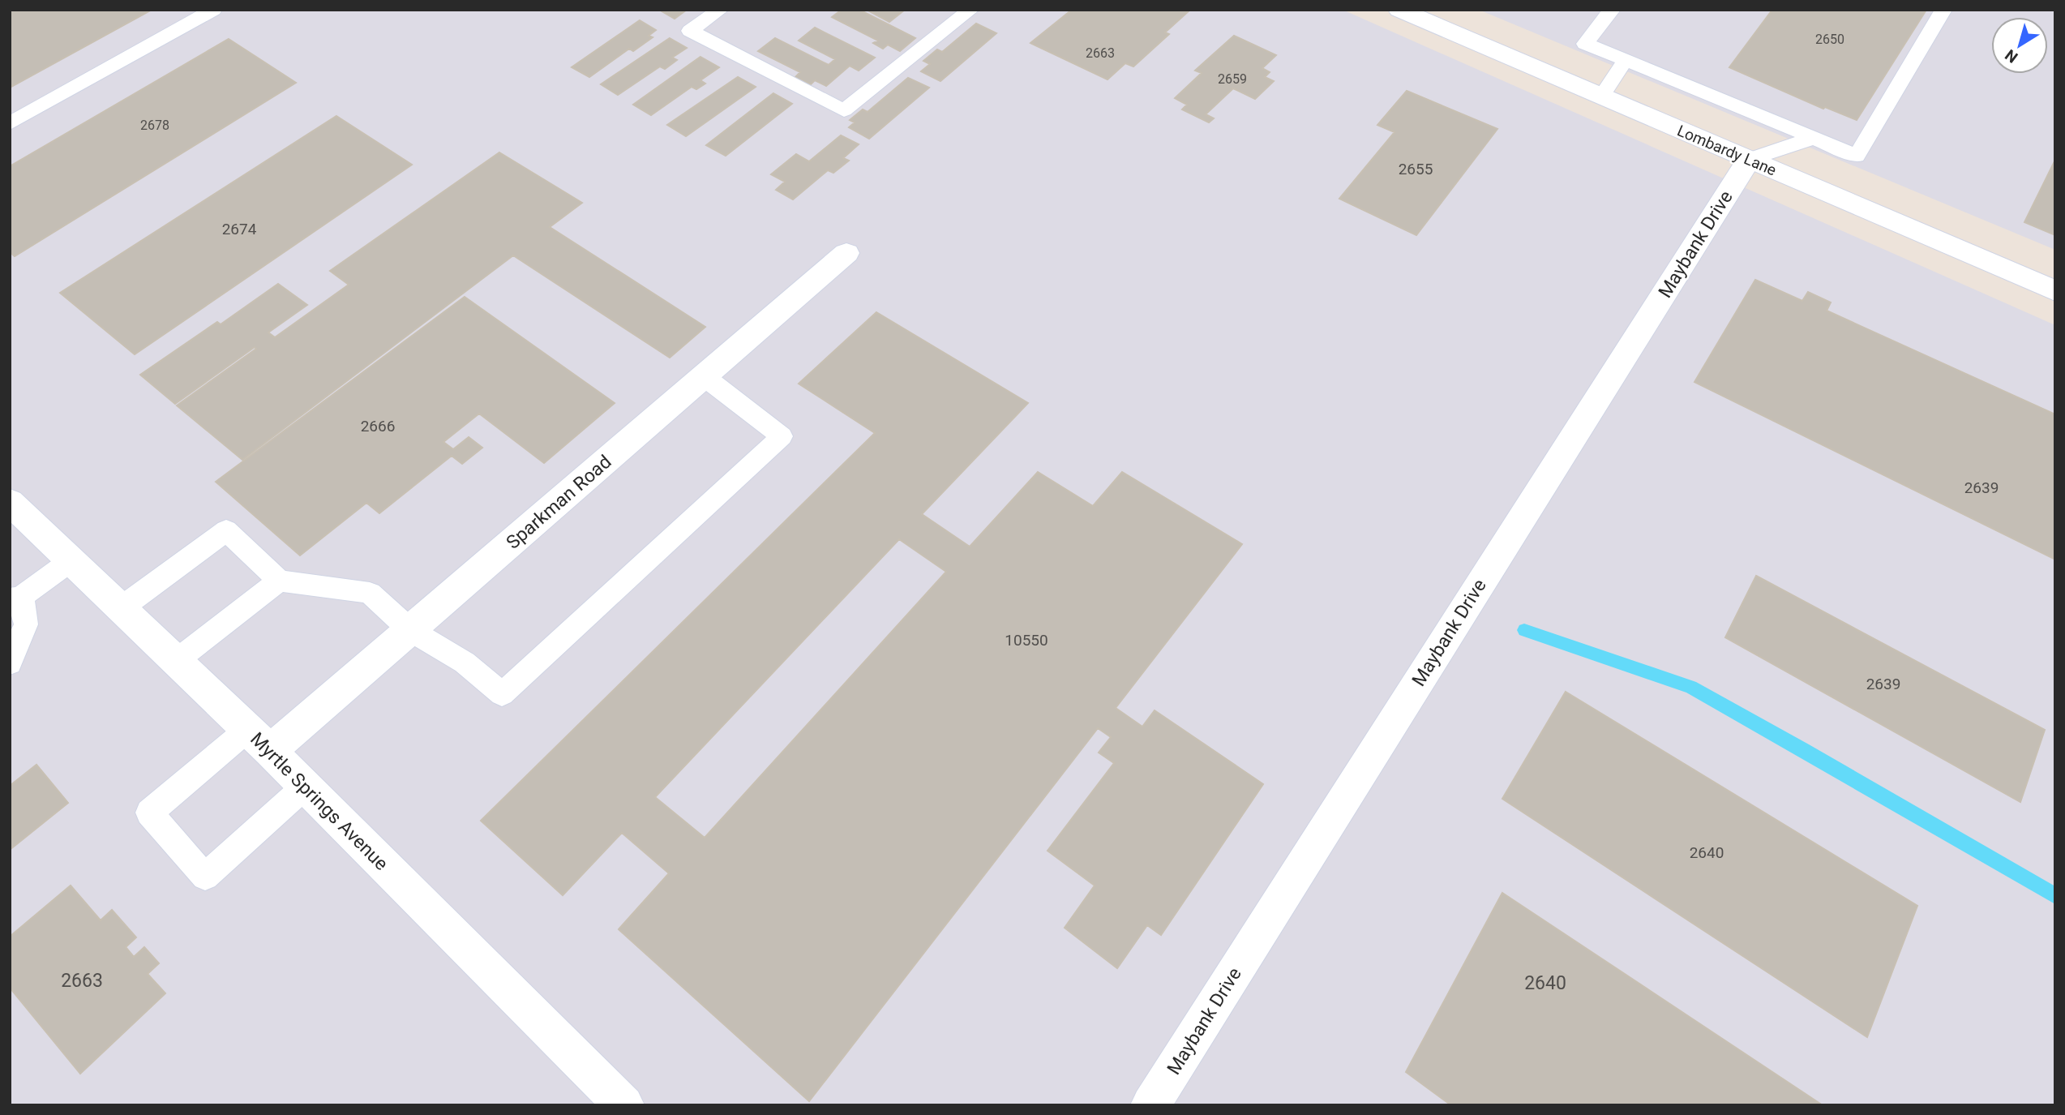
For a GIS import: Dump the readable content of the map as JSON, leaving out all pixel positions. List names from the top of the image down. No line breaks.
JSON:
{"streets":{"street":["Lombardy Lane","Maybank Drive","Sparkman Road","Myrtle Springs Avenue"]},"crossings":[["Lombardy Lane","Maybank Drive"],["Sparkman Road","Myrtle Springs Avenue"]],"house_numbers":["2650","2663","2659","2678","2655","2674","2666","2639","10550","2639","2640","2663","2640"],"north":"bottom left"}
